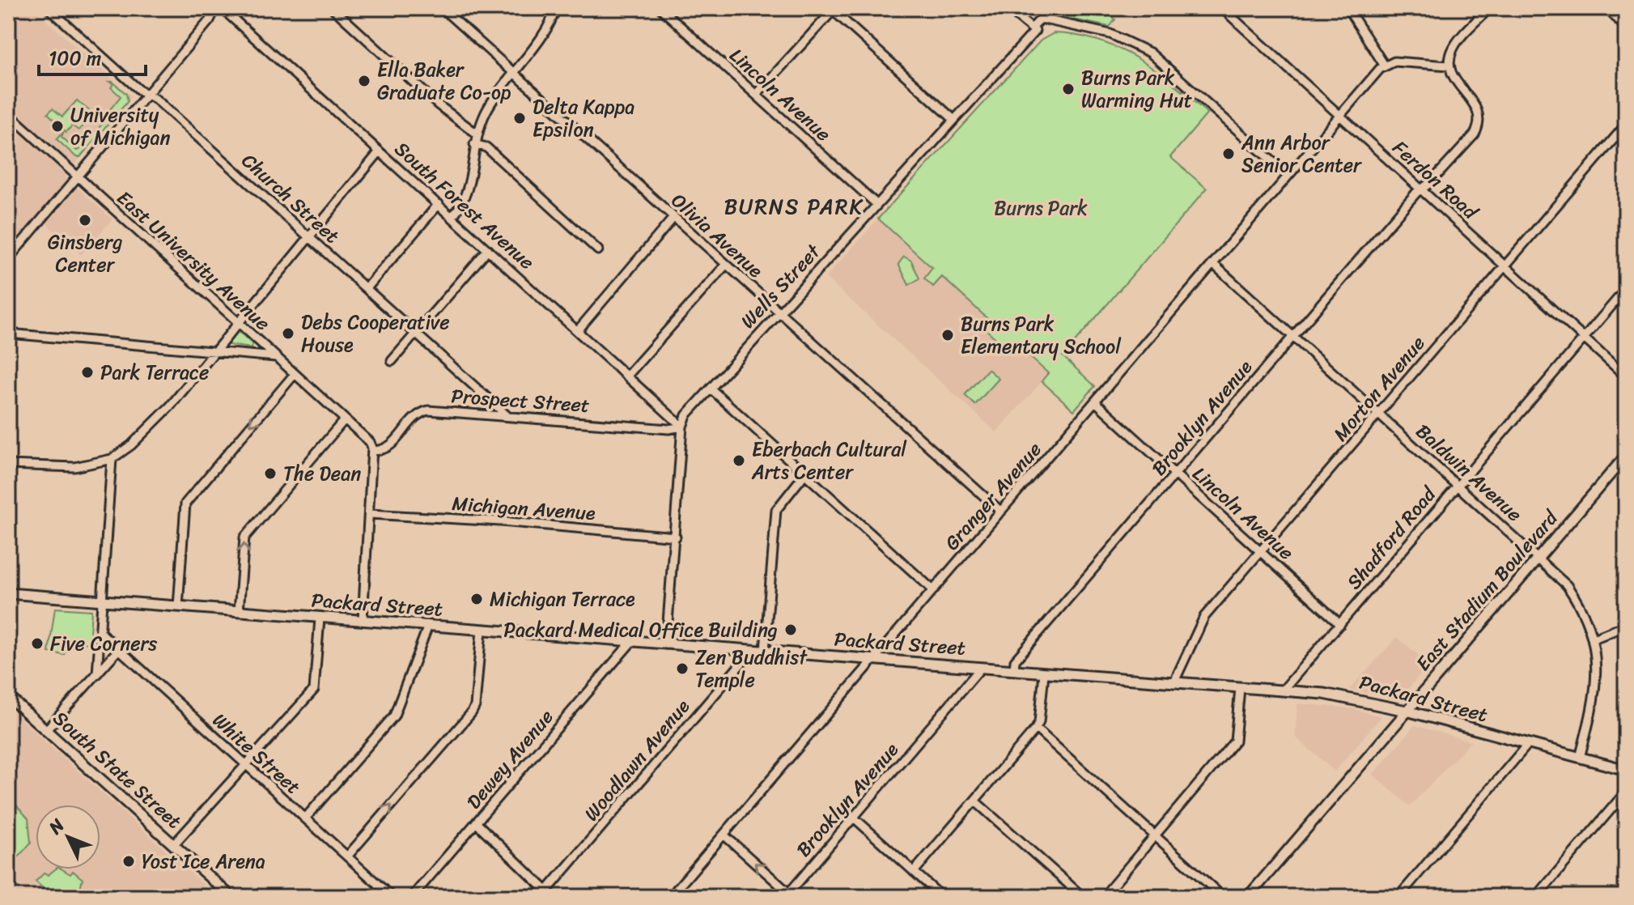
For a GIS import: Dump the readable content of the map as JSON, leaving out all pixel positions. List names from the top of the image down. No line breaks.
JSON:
{"streets":{"main road":["East Stadium Boulevard","Packard Street","South State Street"],"street":["Lincoln Avenue","Ferdon Road","Church Street","South Forest Avenue","Olivia Avenue","East University Avenue","Wells Street","Morton Avenue","Prospect Street","Brooklyn Avenue","Baldwin Avenue","Granger Avenue","Michigan Avenue","Shadford Road","White Street","Dewey Avenue","Woodlawn Avenue"]},"crossings":[["Lincoln Avenue","Wells Street"],["Lincoln Avenue","Morton Avenue"],["Lincoln Avenue","Brooklyn Avenue"],["Lincoln Avenue","Granger Avenue"],["Lincoln Avenue","Shadford Road"],["Ferdon Road","Morton Avenue"],["Ferdon Road","Brooklyn Avenue"],["Ferdon Road","Granger Avenue"],["Ferdon Road","Shadford Road"],["Church Street","Prospect Street"],["South Forest Avenue","Wells Street"],["South Forest Avenue","Prospect Street"],["Olivia Avenue","Wells Street"],["Olivia Avenue","Granger Avenue"],["East University Avenue","Prospect Street"],["Wells Street","Prospect Street"],["Morton Avenue","Baldwin Avenue"],["Morton Avenue","Packard Street"],["Brooklyn Avenue","Baldwin Avenue"],["Brooklyn Avenue","Packard Street"],["Baldwin Avenue","Granger Avenue"],["Baldwin Avenue","Shadford Road"],["Baldwin Avenue","East Stadium Boulevard"],["Baldwin Avenue","Packard Street"],["Granger Avenue","Packard Street"],["Shadford Road","Packard Street"],["East Stadium Boulevard","Packard Street"],["Packard Street","Dewey Avenue"],["Packard Street","Woodlawn Avenue"]],"districts":["BURNS PARK"],"parks":["Burns Park"],"places":["Ella Baker Graduate Co-op","Burns Park Warming Hut","Delta Kappa Epsilon","University of Michigan","Ann Arbor Senior Center","Ginsberg Center","Debs Cooperative House","Burns Park Elementary School","Park Terrace","Eberbach Cultural Arts Center","The Dean","Michigan Terrace","Packard Medical Office Building","Five Corners","Zen Buddhist Temple","Yost Ice Arena"],"scale_bar":"100 m","north":"top left"}
